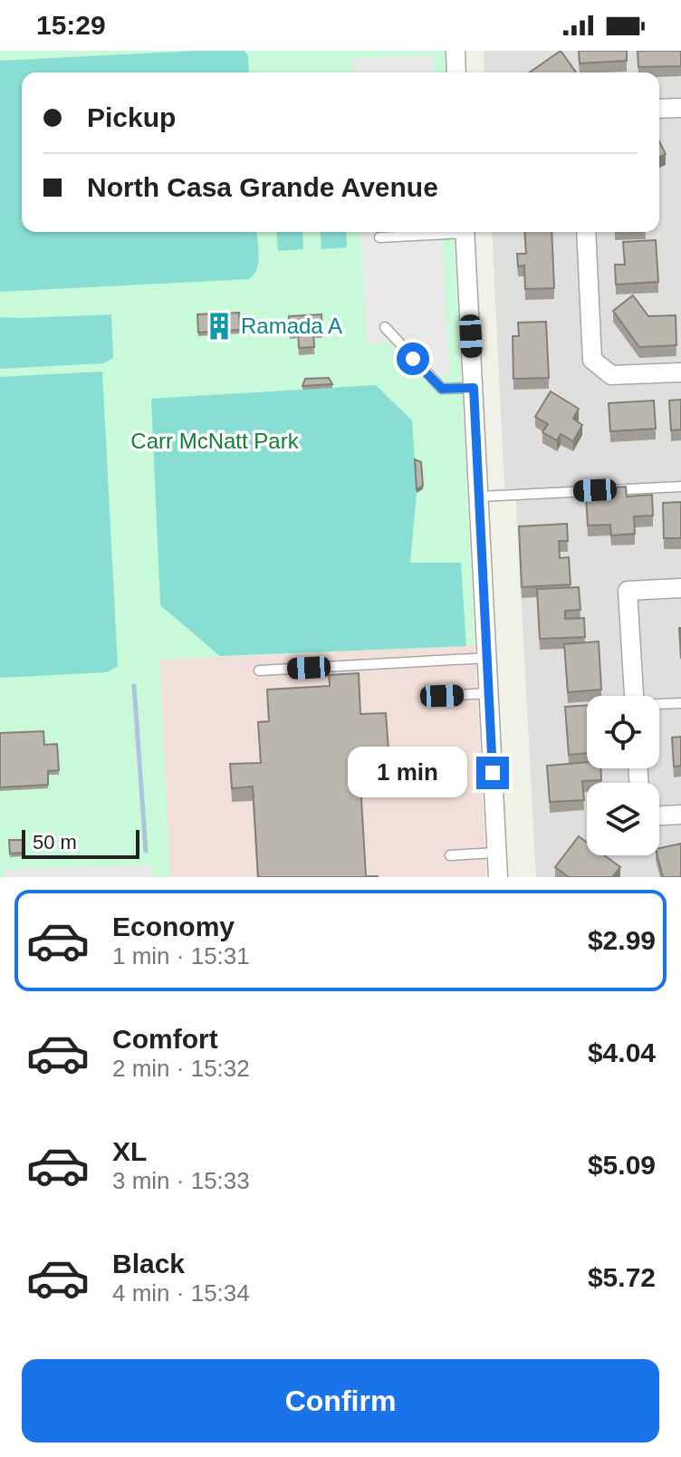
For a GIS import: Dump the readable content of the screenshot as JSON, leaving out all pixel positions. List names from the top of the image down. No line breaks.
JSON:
{"parks":["Carr McNatt Park"],"places":{"building":["Ramada A"]},"scale_bar":"50 m","page":{"status":"15:29","banner":["Pickup","North Casa Grande Avenue"],"bubble":"1 min","scale":"50 m","list":[{"name":"Economy","note":"1 min · 15:31","value":"$2.99"},{"name":"Comfort","note":"2 min · 15:32","value":"$4.04"},{"name":"XL","note":"3 min · 15:33","value":"$5.09"},{"name":"Black","note":"4 min · 15:34","value":"$5.72"}],"buttons":"Confirm"}}
